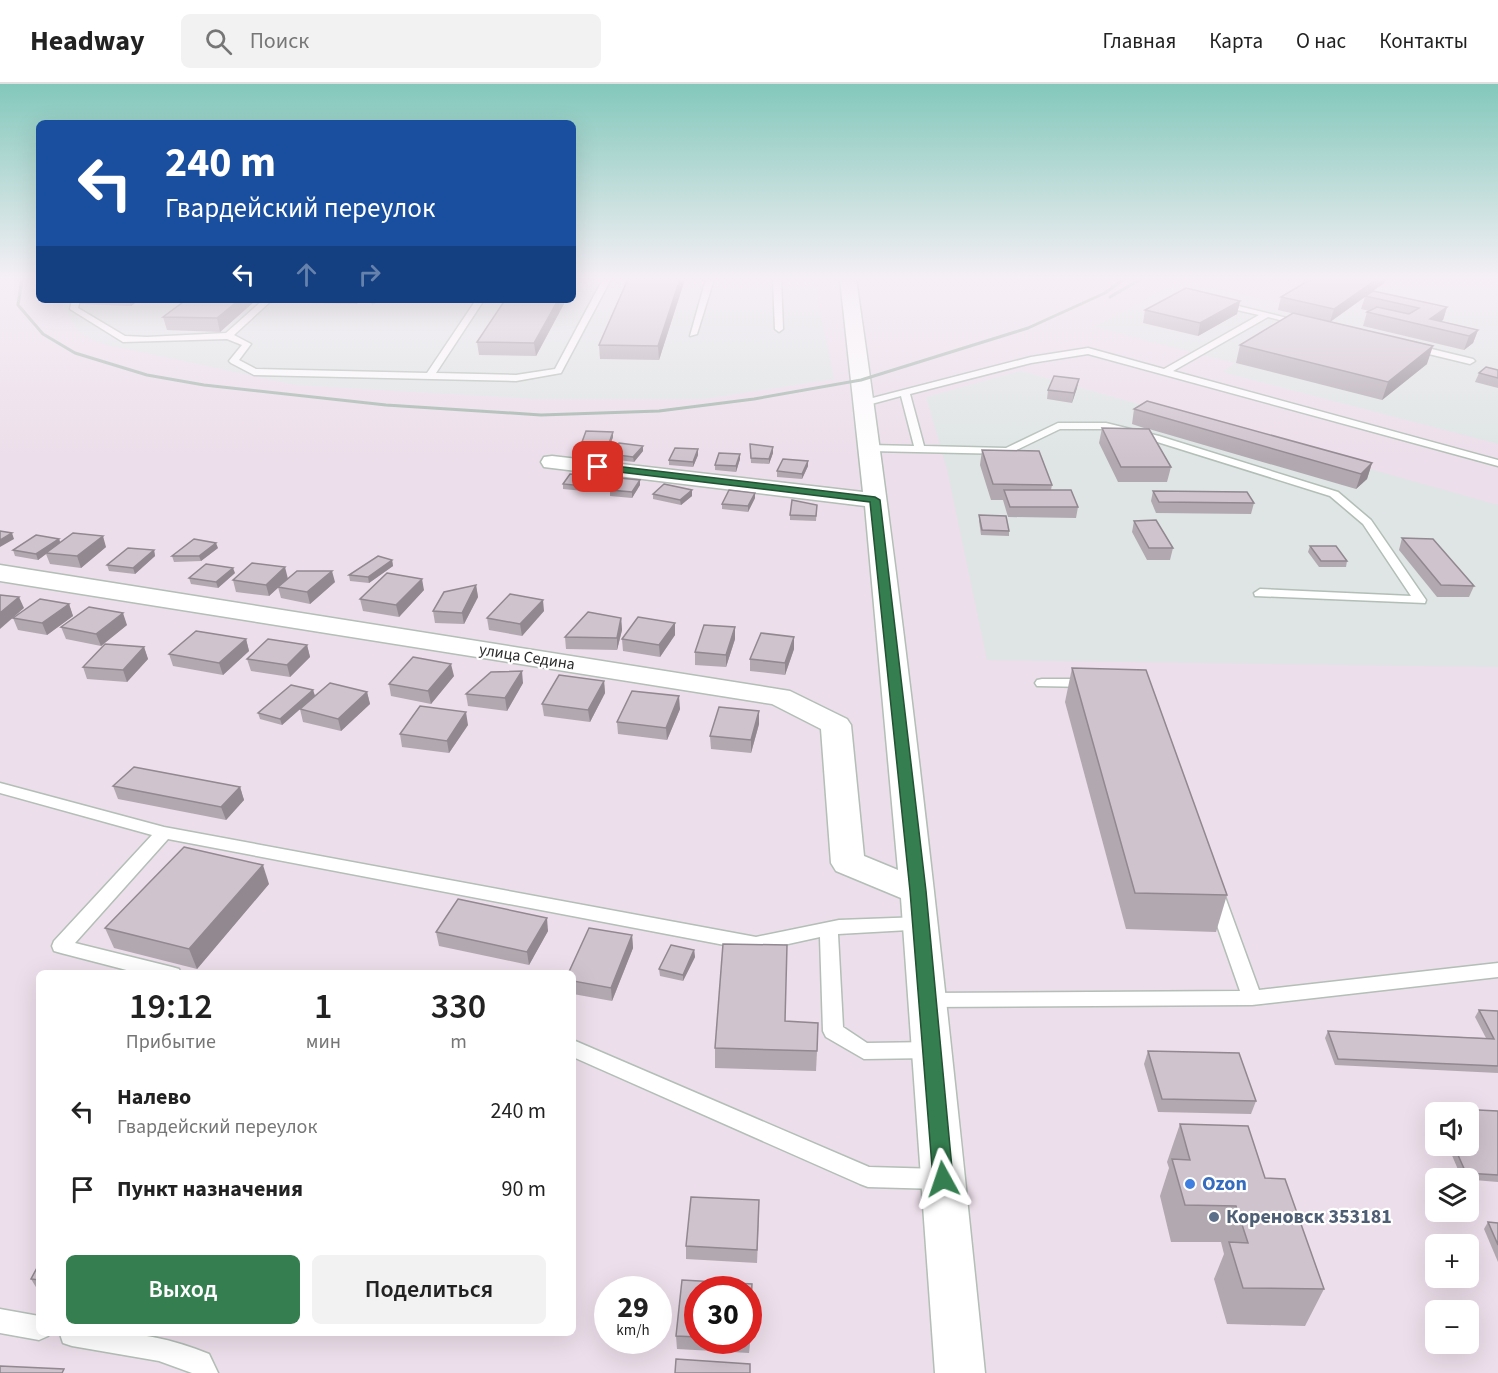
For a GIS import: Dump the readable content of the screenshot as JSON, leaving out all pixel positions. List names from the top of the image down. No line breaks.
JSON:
{"streets":{"street":["улица Седина"]},"places":["Ozon","Кореновск 353181"],"page":{"header":"Headway","search":"Поиск","nav":["Главная","Карта","О нас","Контакты"],"turn":["240 m","Гвардейский переулок"],"eta":["19:12","Прибытие","1","мин","330","m"],"list":[{"name":"Налево","note":"Гвардейский переулок","value":"240 m"},{"name":"Пункт назначения","value":"90 m"}],"map_buttons":["+","−"],"buttons":["Выход","Поделиться"],"speed":"29 km/h","limit":"30"}}
